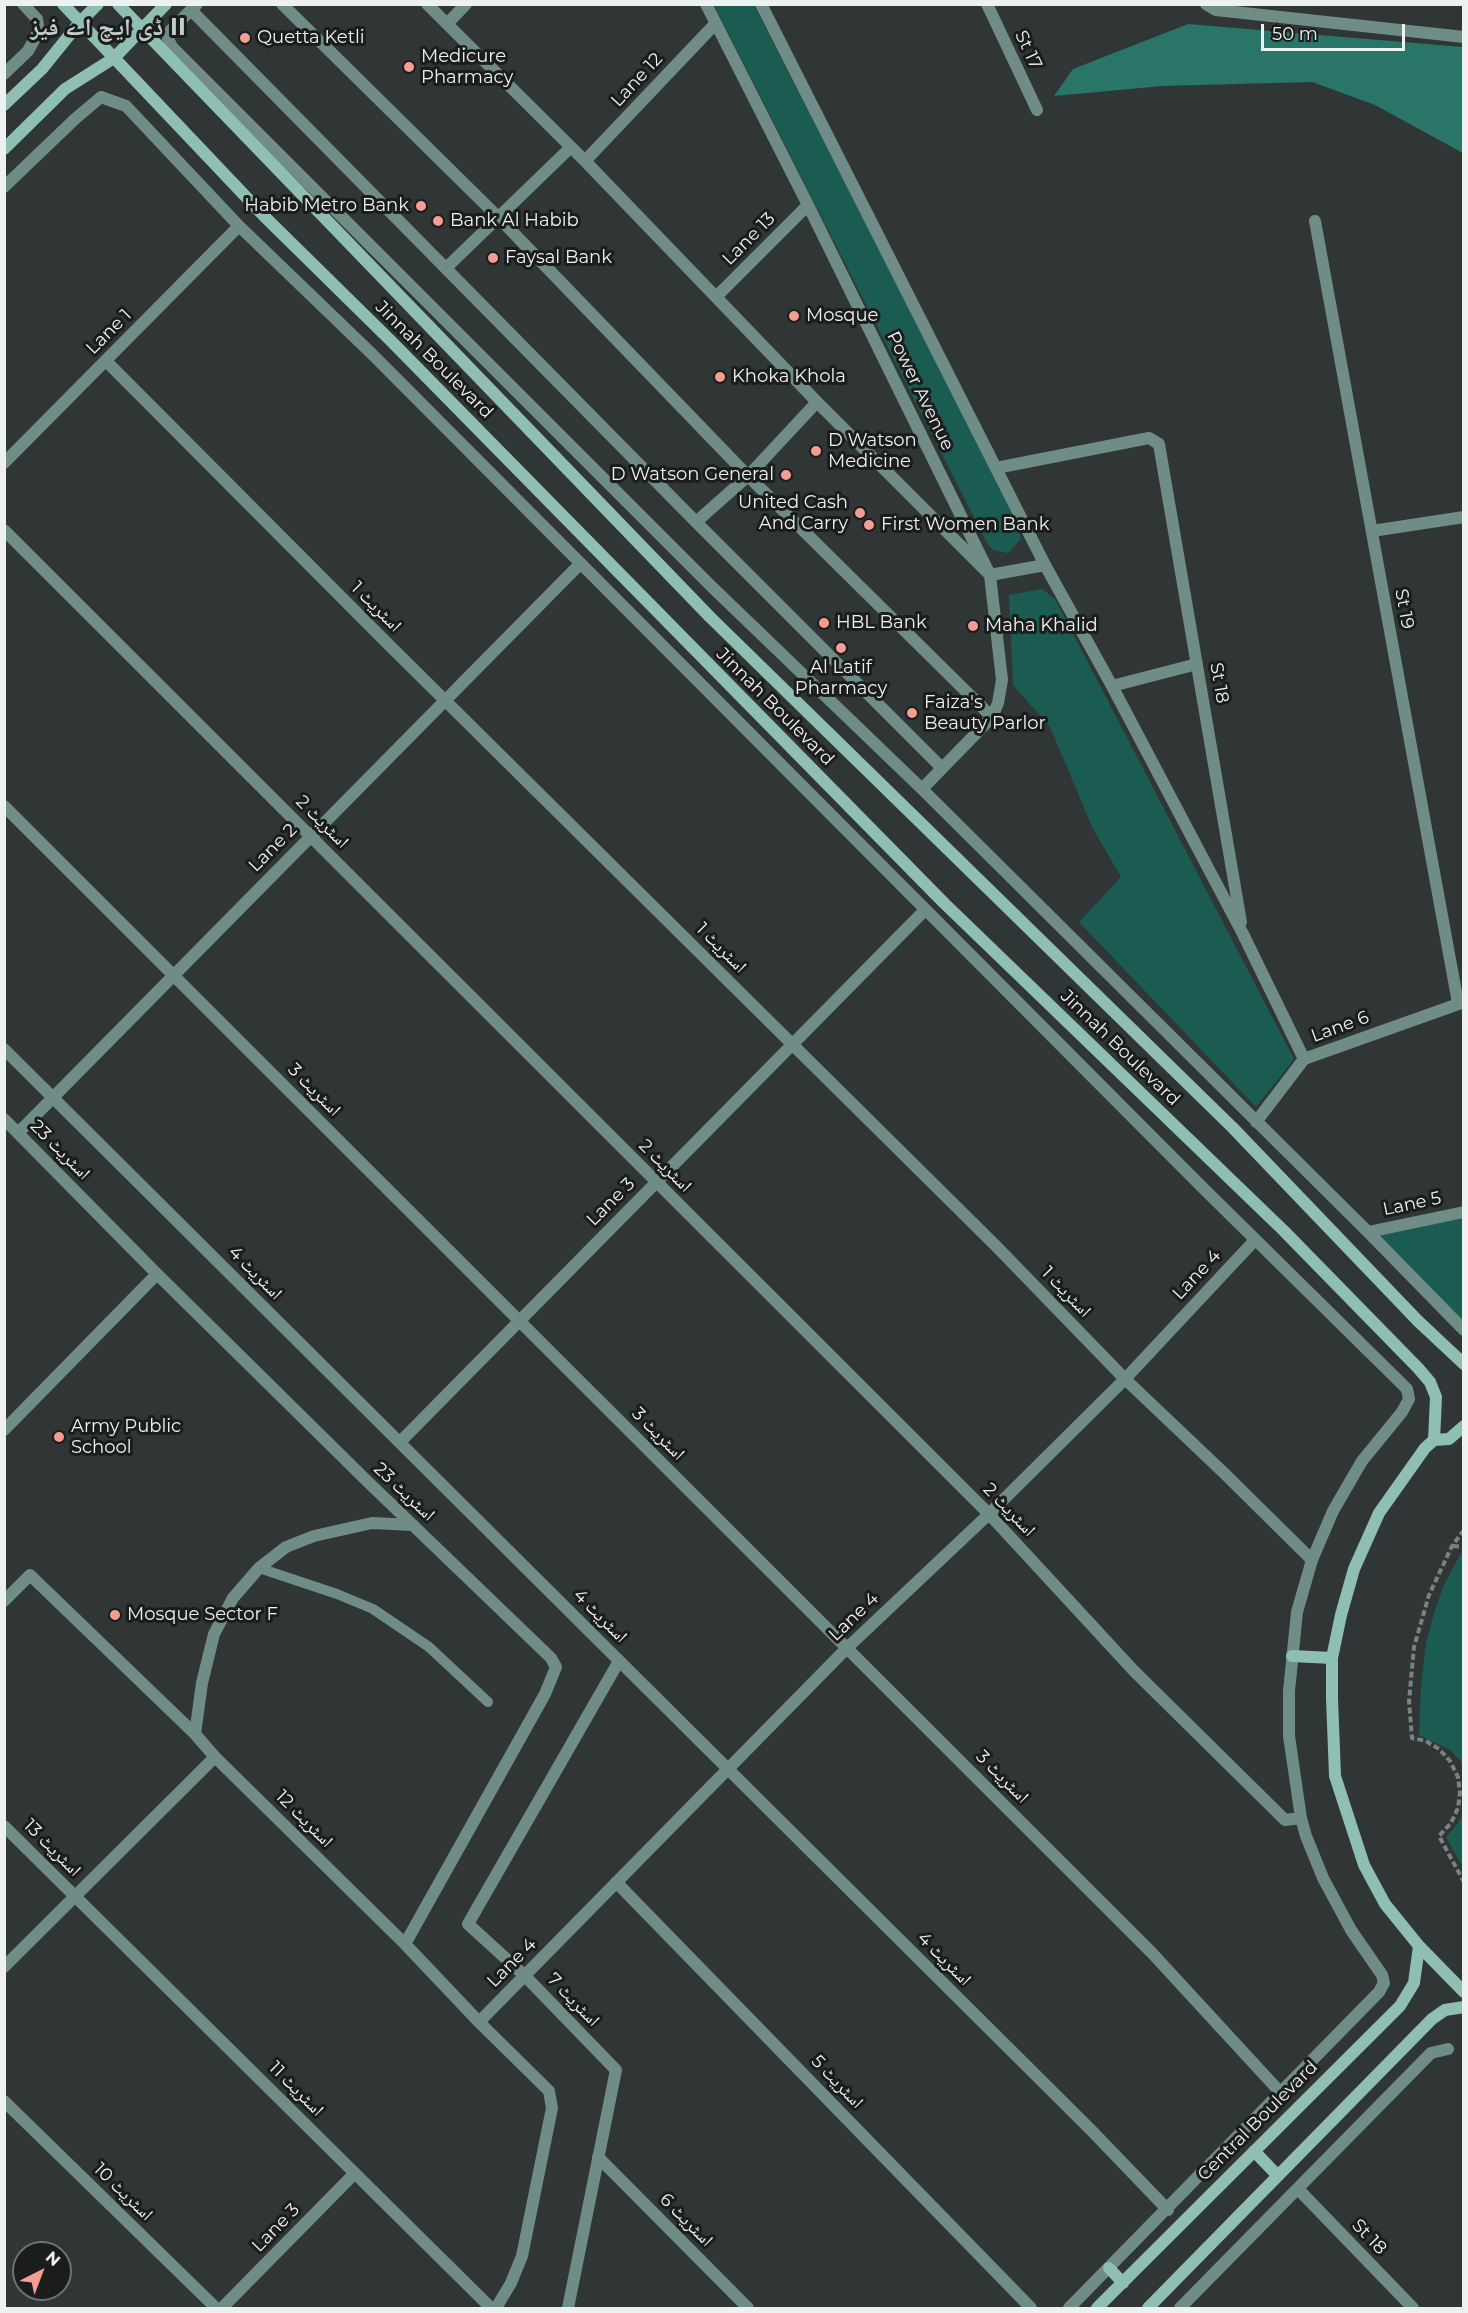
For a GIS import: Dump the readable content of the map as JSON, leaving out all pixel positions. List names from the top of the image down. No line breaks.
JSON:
{"streets":{"street":["St 17","Lane 12","Lane 13","Lane 1","Jinnah Boulevard","Power Avenue","اسٹریٹ 1","St 19","St 18","اسٹریٹ 2","Lane 2","Lane 6","اسٹریٹ 3","اسٹریٹ 23","Lane 3","Lane 5","اسٹریٹ 4","Lane 4","اسٹریٹ 12","اسٹریٹ 13","اسٹریٹ 7","اسٹریٹ 5","اسٹریٹ 11","Central Boulevard","اسٹریٹ 10","اسٹریٹ 6"]},"crossings":[["Lane 12","Power Avenue"],["Lane 13","Power Avenue"],["Lane 1","اسٹریٹ 1"],["Power Avenue","St 18"],["اسٹریٹ 1","Lane 2"],["اسٹریٹ 1","Lane 3"],["اسٹریٹ 1","Lane 4"],["St 19","Lane 6"],["اسٹریٹ 2","Lane 2"],["اسٹریٹ 2","Lane 3"],["اسٹریٹ 2","Lane 4"],["Lane 2","اسٹریٹ 3"],["Lane 2","اسٹریٹ 23"],["Lane 2","اسٹریٹ 4"],["اسٹریٹ 3","Lane 3"],["اسٹریٹ 3","Lane 4"],["اسٹریٹ 23","اسٹریٹ 12"],["Lane 3","اسٹریٹ 4"],["Lane 3","اسٹریٹ 11"],["اسٹریٹ 4","Lane 4"],["اسٹریٹ 4","اسٹریٹ 7"],["Lane 4","اسٹریٹ 12"],["Lane 4","اسٹریٹ 7"],["Lane 4","اسٹریٹ 5"],["اسٹریٹ 13","اسٹریٹ 11"],["اسٹریٹ 7","اسٹریٹ 6"]],"districts":["ڈی ایچ اے فیز II"],"places":["Quetta Ketli","Medicure Pharmacy","Habib Metro Bank","Bank Al Habib","Faysal Bank","Mosque","Khoka Khola","D Watson Medicine","D Watson General","United Cash And Carry","First Women Bank","HBL Bank","Maha Khalid","Al Latif Pharmacy","Faiza's Beauty Parlor","Army Public School","Mosque Sector F"],"scale_bar":"50 m","north":"top right"}
